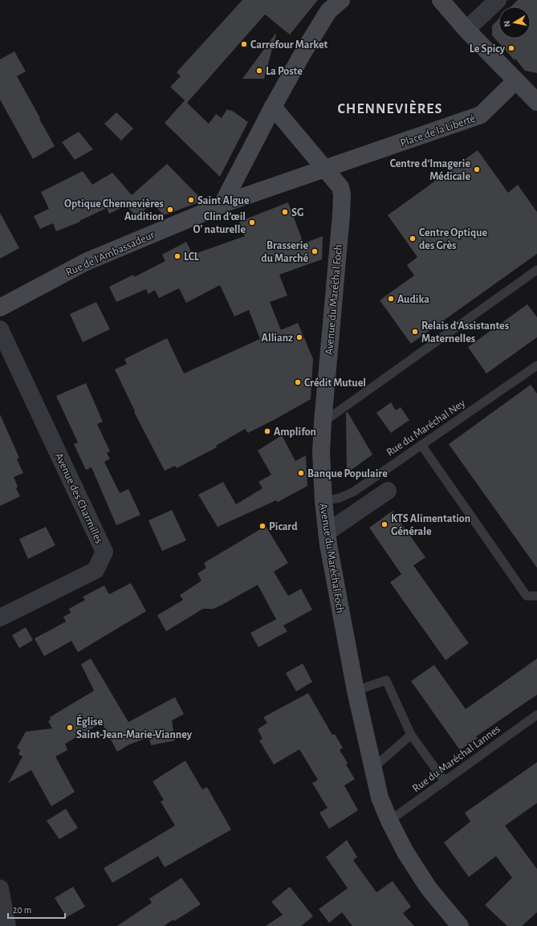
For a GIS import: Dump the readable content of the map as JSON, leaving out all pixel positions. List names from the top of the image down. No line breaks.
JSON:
{"streets":{"main road":["Place de la Liberté","Rue de l'Ambassadeur","Avenue du Maréchal Foch"],"street":["Avenue des Charmilles"],"lane":["Rue du Maréchal Ney","Rue du Maréchal Lannes"]},"crossings":[["Place de la Liberté","Rue de l'Ambassadeur"],["Place de la Liberté","Avenue du Maréchal Foch"],["Avenue du Maréchal Foch","Rue du Maréchal Ney"],["Avenue du Maréchal Foch","Rue du Maréchal Lannes"]],"districts":["CHENNEVIÈRES"],"places":["Carrefour Market","Le Spicy","La Poste","Centre d’Imagerie Médicale","Saint Algue","Optique Chennevières Audition","SG","Clin d’œil O' naturelle","Centre Optique des Grès","Brasserie du Marché","LCL","Audika","Relais d’Assistantes Maternelles","Allianz","Crédit Mutuel","Amplifon","Banque Populaire","KTS Alimentation Générale","Picard","Église Saint-Jean-Marie-Vianney"],"scale_bar":"20 m","north":"left"}
